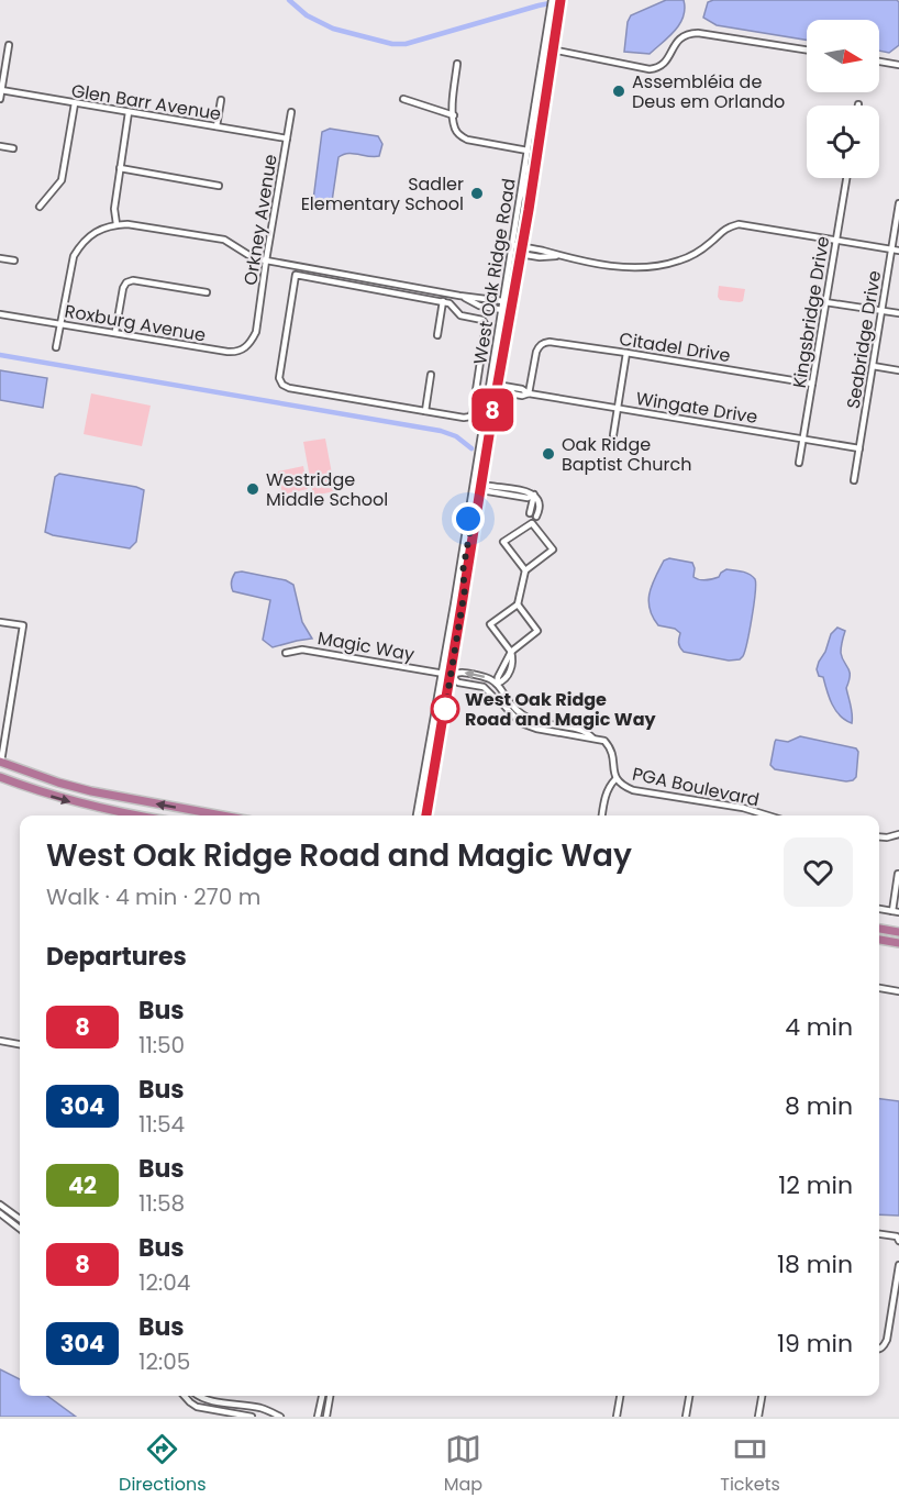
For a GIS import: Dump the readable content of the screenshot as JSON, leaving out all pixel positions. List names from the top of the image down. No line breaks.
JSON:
{"streets":{"street":["Glen Barr Avenue","Orkney Avenue","West Oak Ridge Road","Kingsbridge Drive","Roxburg Avenue","Seabridge Drive","Citadel Drive","Wingate Drive","Magic Way","PGA Boulevard"]},"crossings":[["Glen Barr Avenue","Orkney Avenue"],["Orkney Avenue","Roxburg Avenue"],["West Oak Ridge Road","Wingate Drive"],["West Oak Ridge Road","Magic Way"],["Kingsbridge Drive","Citadel Drive"],["Kingsbridge Drive","Wingate Drive"],["Seabridge Drive","Wingate Drive"],["Citadel Drive","Wingate Drive"]],"places":["Assembléia de Deus em Orlando","Sadler Elementary School","Oak Ridge Baptist Church","Westridge Middle School","West Oak Ridge Road and Magic Way"],"lines":["bus line 8"],"north":"right","page":{"on_map":"8","heading":[["West Oak Ridge Road and Magic Way","Walk · 4 min · 270 m"],"Departures"],"list":[{"mark":"8","name":"Bus","note":"11:50","value":"4 min"},{"mark":"304","name":"Bus","note":"11:54","value":"8 min"},{"mark":"42","name":"Bus","note":"11:58","value":"12 min"},{"mark":"8","name":"Bus","note":"12:04","value":"18 min"},{"mark":"304","name":"Bus","note":"12:05","value":"19 min"}],"tabs":["Directions","Map","Tickets"]}}
